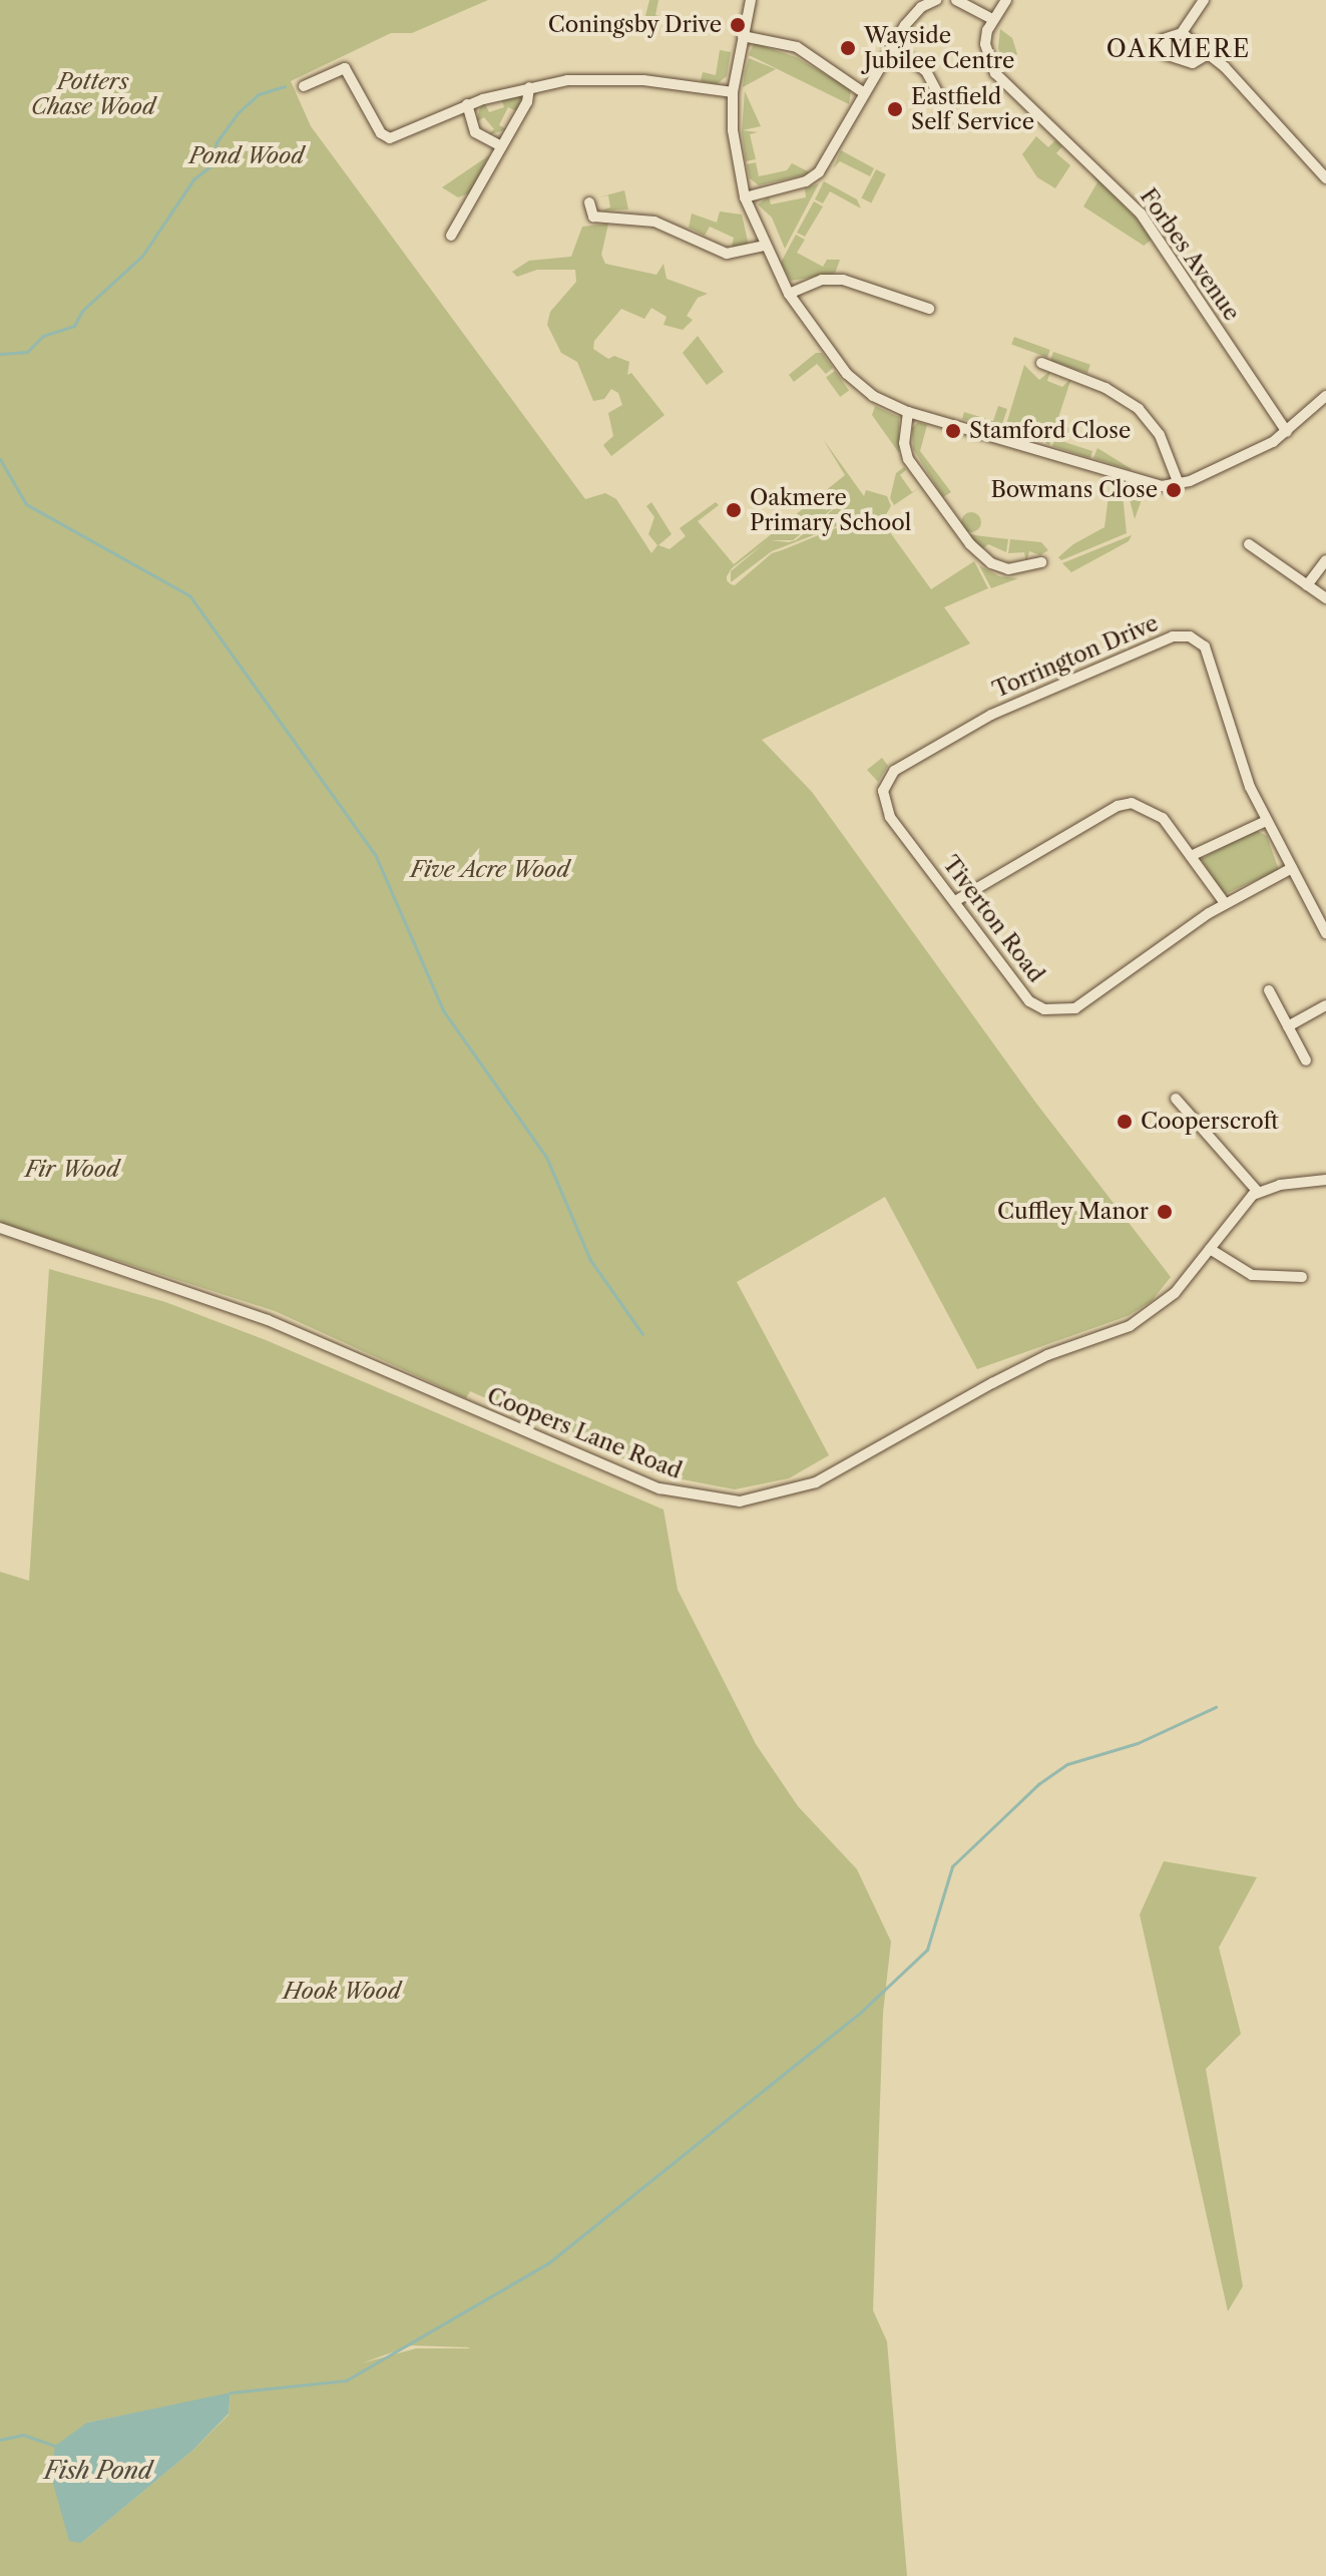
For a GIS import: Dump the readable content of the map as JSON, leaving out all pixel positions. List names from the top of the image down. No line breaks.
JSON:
{"streets":{"street":["Forbes Avenue","Torrington Drive","Tiverton Road","Coopers Lane Road"]},"crossings":[["Torrington Drive","Tiverton Road"]],"districts":["OAKMERE"],"water":["Fish Pond"],"parks":["Potters Chase Wood","Pond Wood","Five Acre Wood","Fir Wood","Hook Wood"],"places":["Coningsby Drive","Wayside Jubilee Centre","Eastfield Self Service","Stamford Close","Bowmans Close","Oakmere Primary School","Cooperscroft","Cuffley Manor"]}
